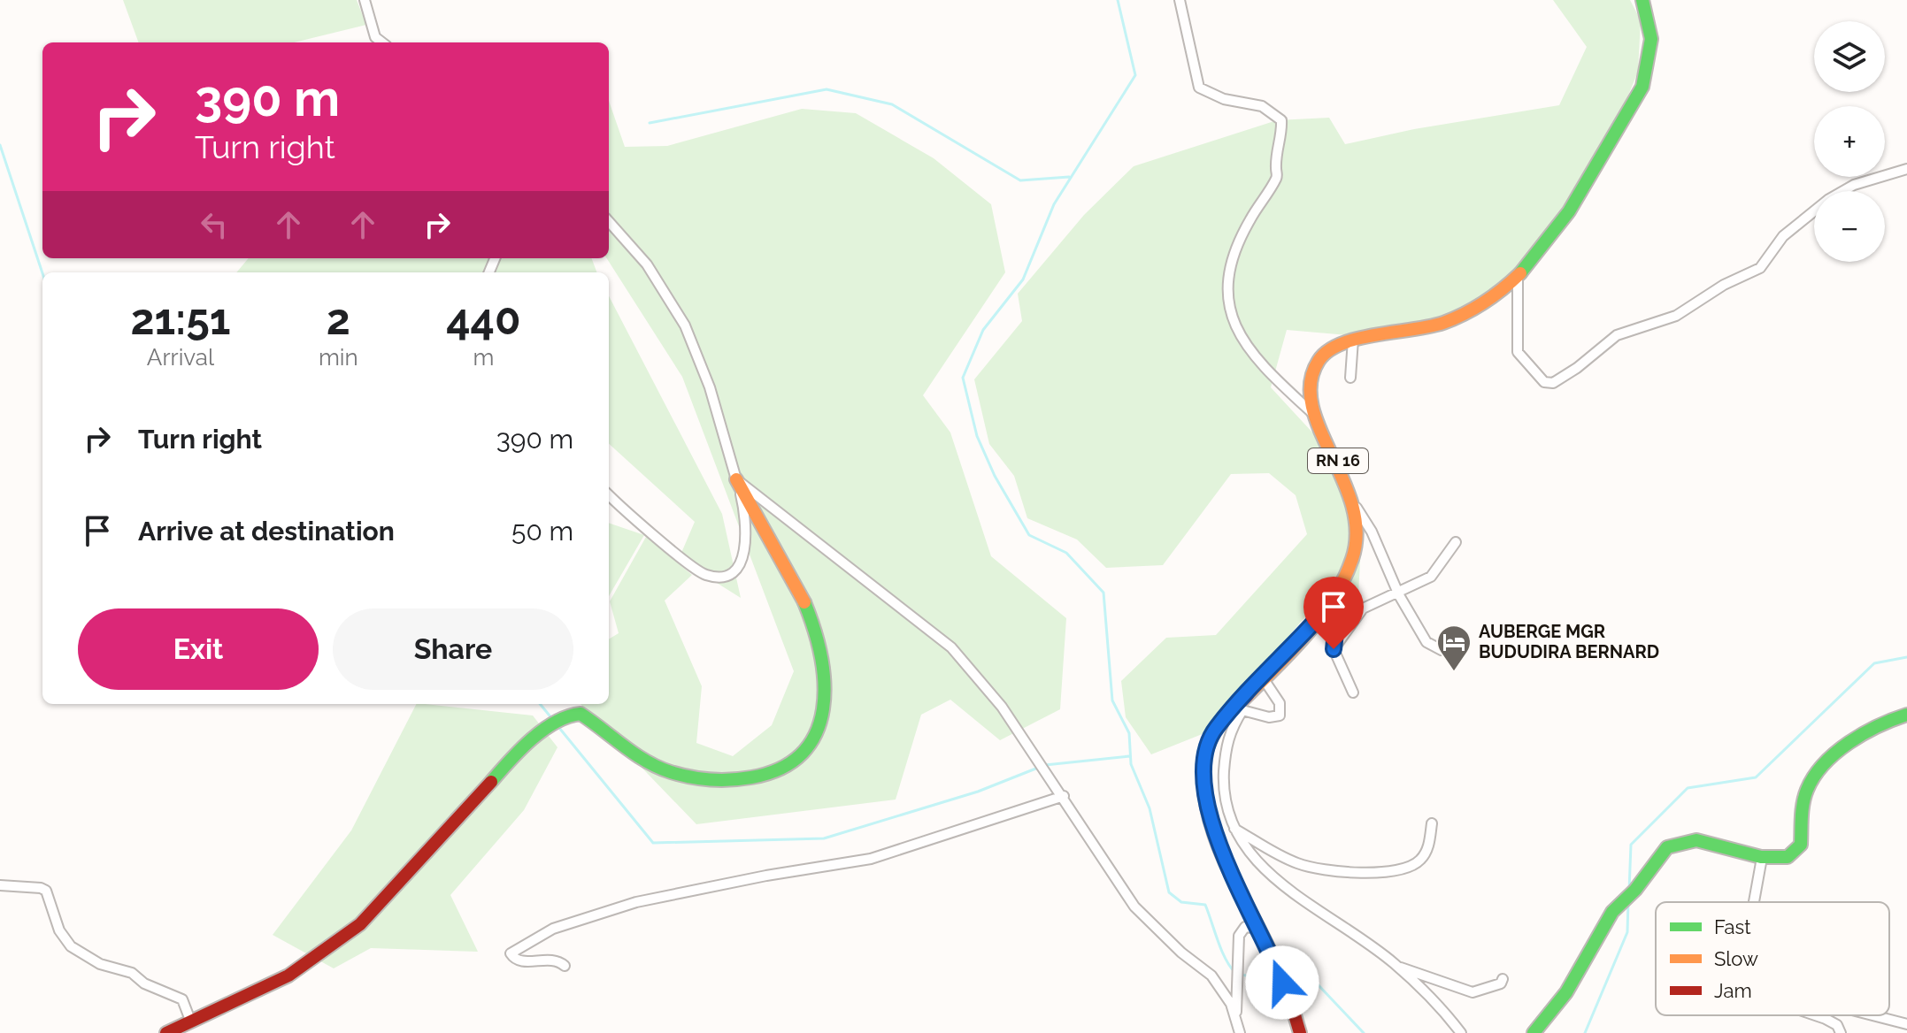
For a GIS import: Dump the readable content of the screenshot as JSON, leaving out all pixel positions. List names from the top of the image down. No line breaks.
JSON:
{"streets":{"main road":["RN 16"]},"places":{"hotel":["AUBERGE MGR BUDUDIRA BERNARD"]},"legend":["Fast","Slow","Jam"],"page":{"map_buttons":["+","−"],"turn":["390 m","Turn right"],"eta":["21:51","Arrival","2","min","440","m"],"list":[{"name":"Turn right","value":"390 m"},{"name":"Arrive at destination","value":"50 m"}],"buttons":["Exit","Share"]}}
